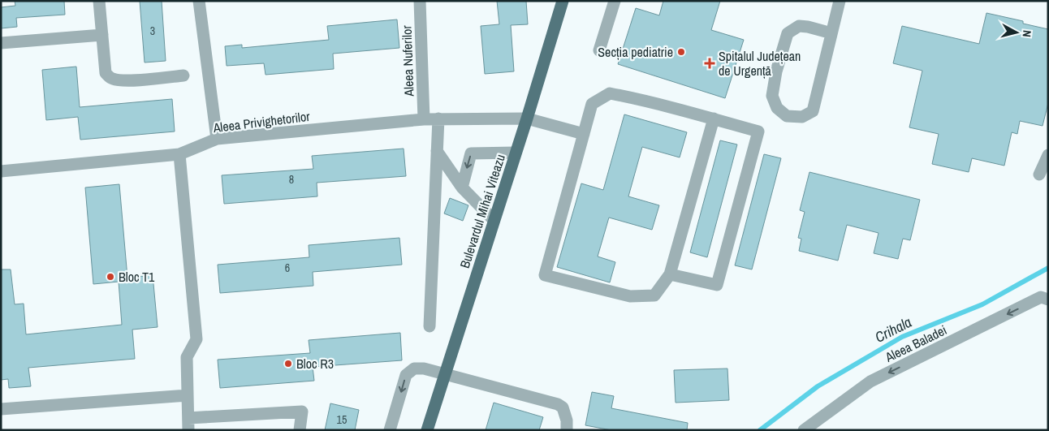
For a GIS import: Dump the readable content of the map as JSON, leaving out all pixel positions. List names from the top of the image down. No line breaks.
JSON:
{"streets":{"main road":["Bulevardul Mihai Viteazu"],"street":["Aleea Nuferilor","Aleea Privighetorilor","Aleea Baladei"]},"crossings":[["Aleea Nuferilor","Aleea Privighetorilor"],["Aleea Privighetorilor","Bulevardul Mihai Viteazu"]],"one_way":["Aleea Baladei"],"water":["Crihala"],"places":{"other":["Secția pediatrie","Bloc T1","Bloc R3"],"health":["Spitalul Județean de Urgență"]},"house_numbers":["3","8","6","15"],"north":"right"}
